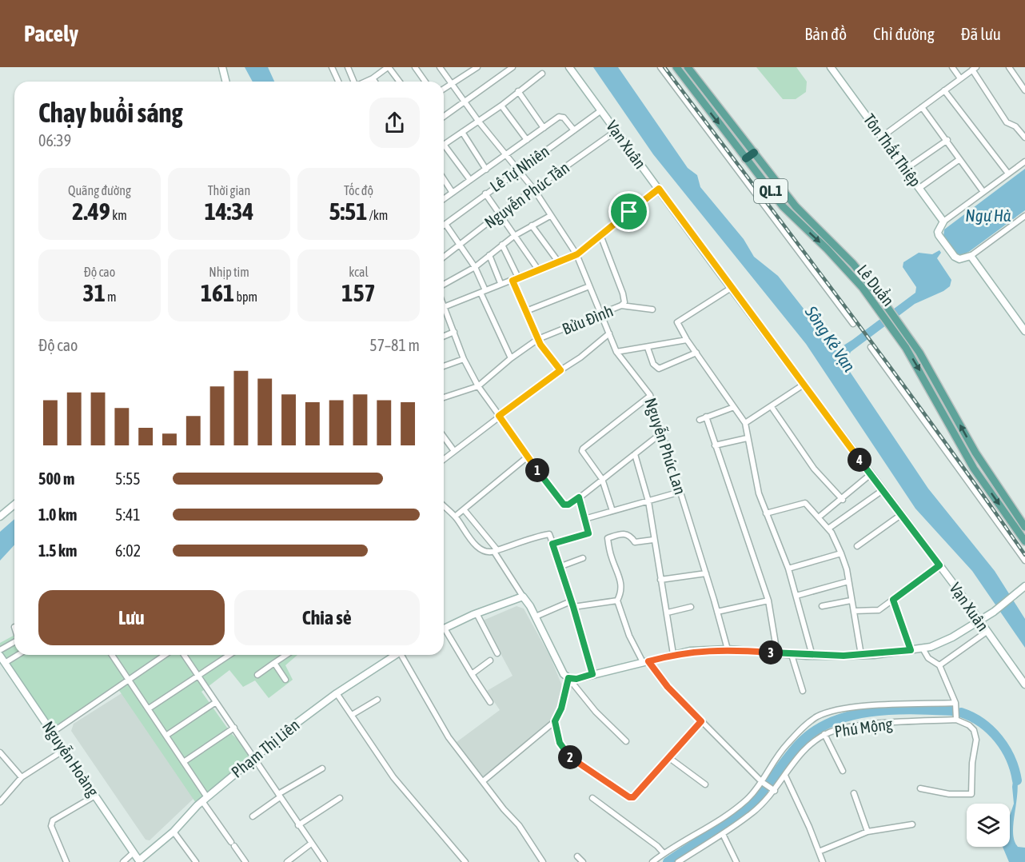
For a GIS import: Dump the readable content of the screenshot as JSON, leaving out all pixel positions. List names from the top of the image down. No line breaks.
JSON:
{"streets":{"main road":["QL.1","Lê Duẩn"],"street":["Vạn Xuân","Tôn Thất Thiệp","Lê Tự Nhiên","Nguyễn Phúc Tần","Bửu Đình","Nguyễn Phúc Lan","Phú Mộng","Phạm Thị Liên","Nguyễn Hoàng"]},"crossings":[["Vạn Xuân","Lê Tự Nhiên"],["Vạn Xuân","Nguyễn Phúc Tần"],["Lê Tự Nhiên","Nguyễn Phúc Lan"],["Nguyễn Phúc Tần","Nguyễn Phúc Lan"],["Bửu Đình","Nguyễn Phúc Lan"],["Phạm Thị Liên","Nguyễn Hoàng"]],"water":["Ngự Hà","Sông Kẻ Vạn"],"page":{"header":"Pacely","nav":["Bản đồ","Chỉ đường","Đã lưu"],"heading":["Chạy buổi sáng","06:39"],"stats":[["Quãng đường","2.49 km"],["Thời gian","14:34"],["Tốc độ","5:51 /km"],["Độ cao","31 m"],["Nhịp tim","161 bpm"],["kcal","157"]],"chart":["Độ cao","57–81 m"],"pins":["4","1","3","2"],"list":[{"name":"500 m","note":"5:55"},{"name":"1.0 km","note":"5:41"},{"name":"1.5 km","note":"6:02"}],"buttons":["Lưu","Chia sẻ"]}}
